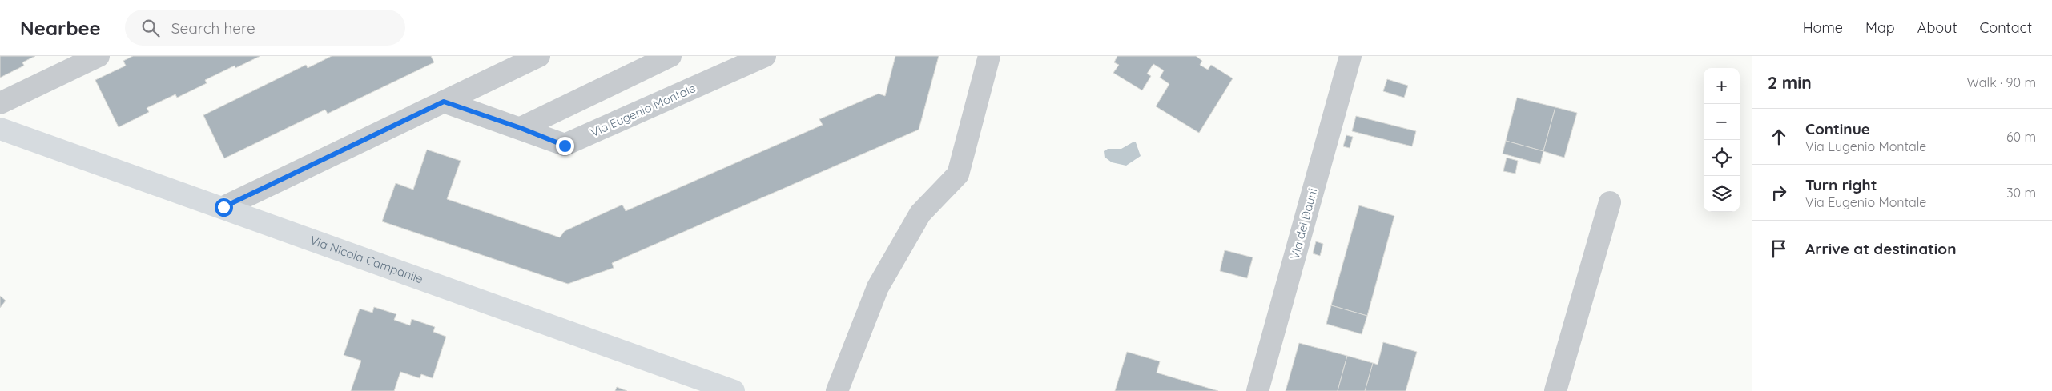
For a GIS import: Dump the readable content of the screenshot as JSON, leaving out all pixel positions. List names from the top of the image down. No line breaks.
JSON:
{"streets":{"street":["Via Eugenio Montale","Via dei Dauni","Via Nicola Campanile"]},"page":{"header":"Nearbee","search":"Search here","nav":["Home","Map","About","Contact"],"heading":["2 min","Walk · 90 m"],"map_buttons":["+","−"],"list":[["Continue","Via Eugenio Montale","60 m"],["Turn right","Via Eugenio Montale","30 m"],"Arrive at destination"]}}
